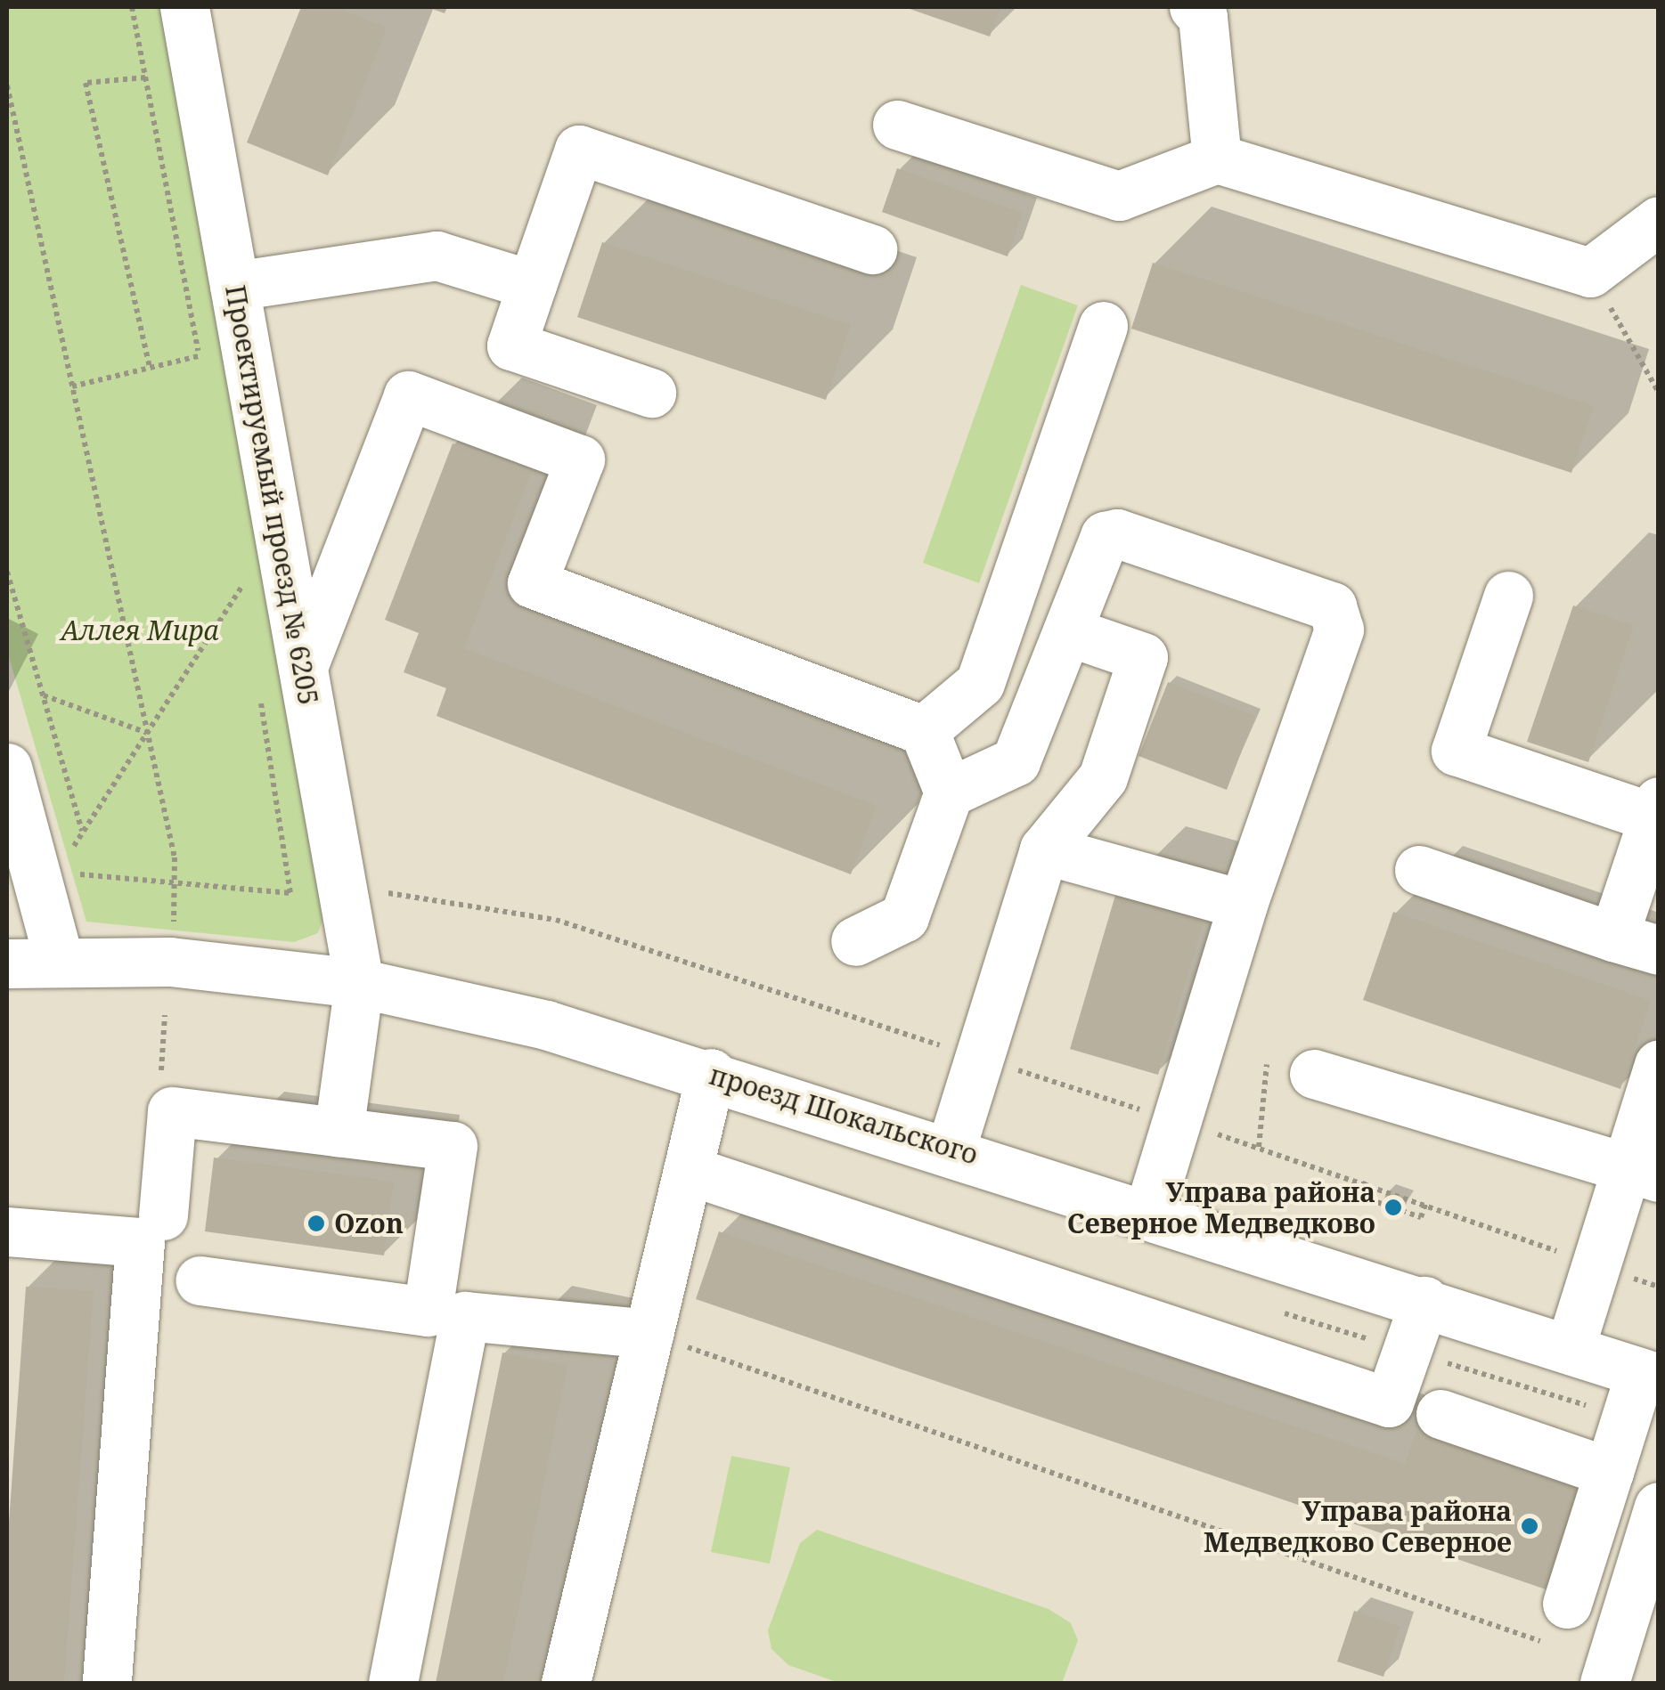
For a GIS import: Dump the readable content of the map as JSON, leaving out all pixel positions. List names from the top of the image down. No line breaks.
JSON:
{"streets":{"street":["Проектируемый проезд № 6205","проезд Шокальского"]},"crossings":[["Проектируемый проезд № 6205","проезд Шокальского"]],"parks":["Аллея Мира"],"places":["Управа района Северное Медведково","Ozon","Управа района Медведково Северное"]}
